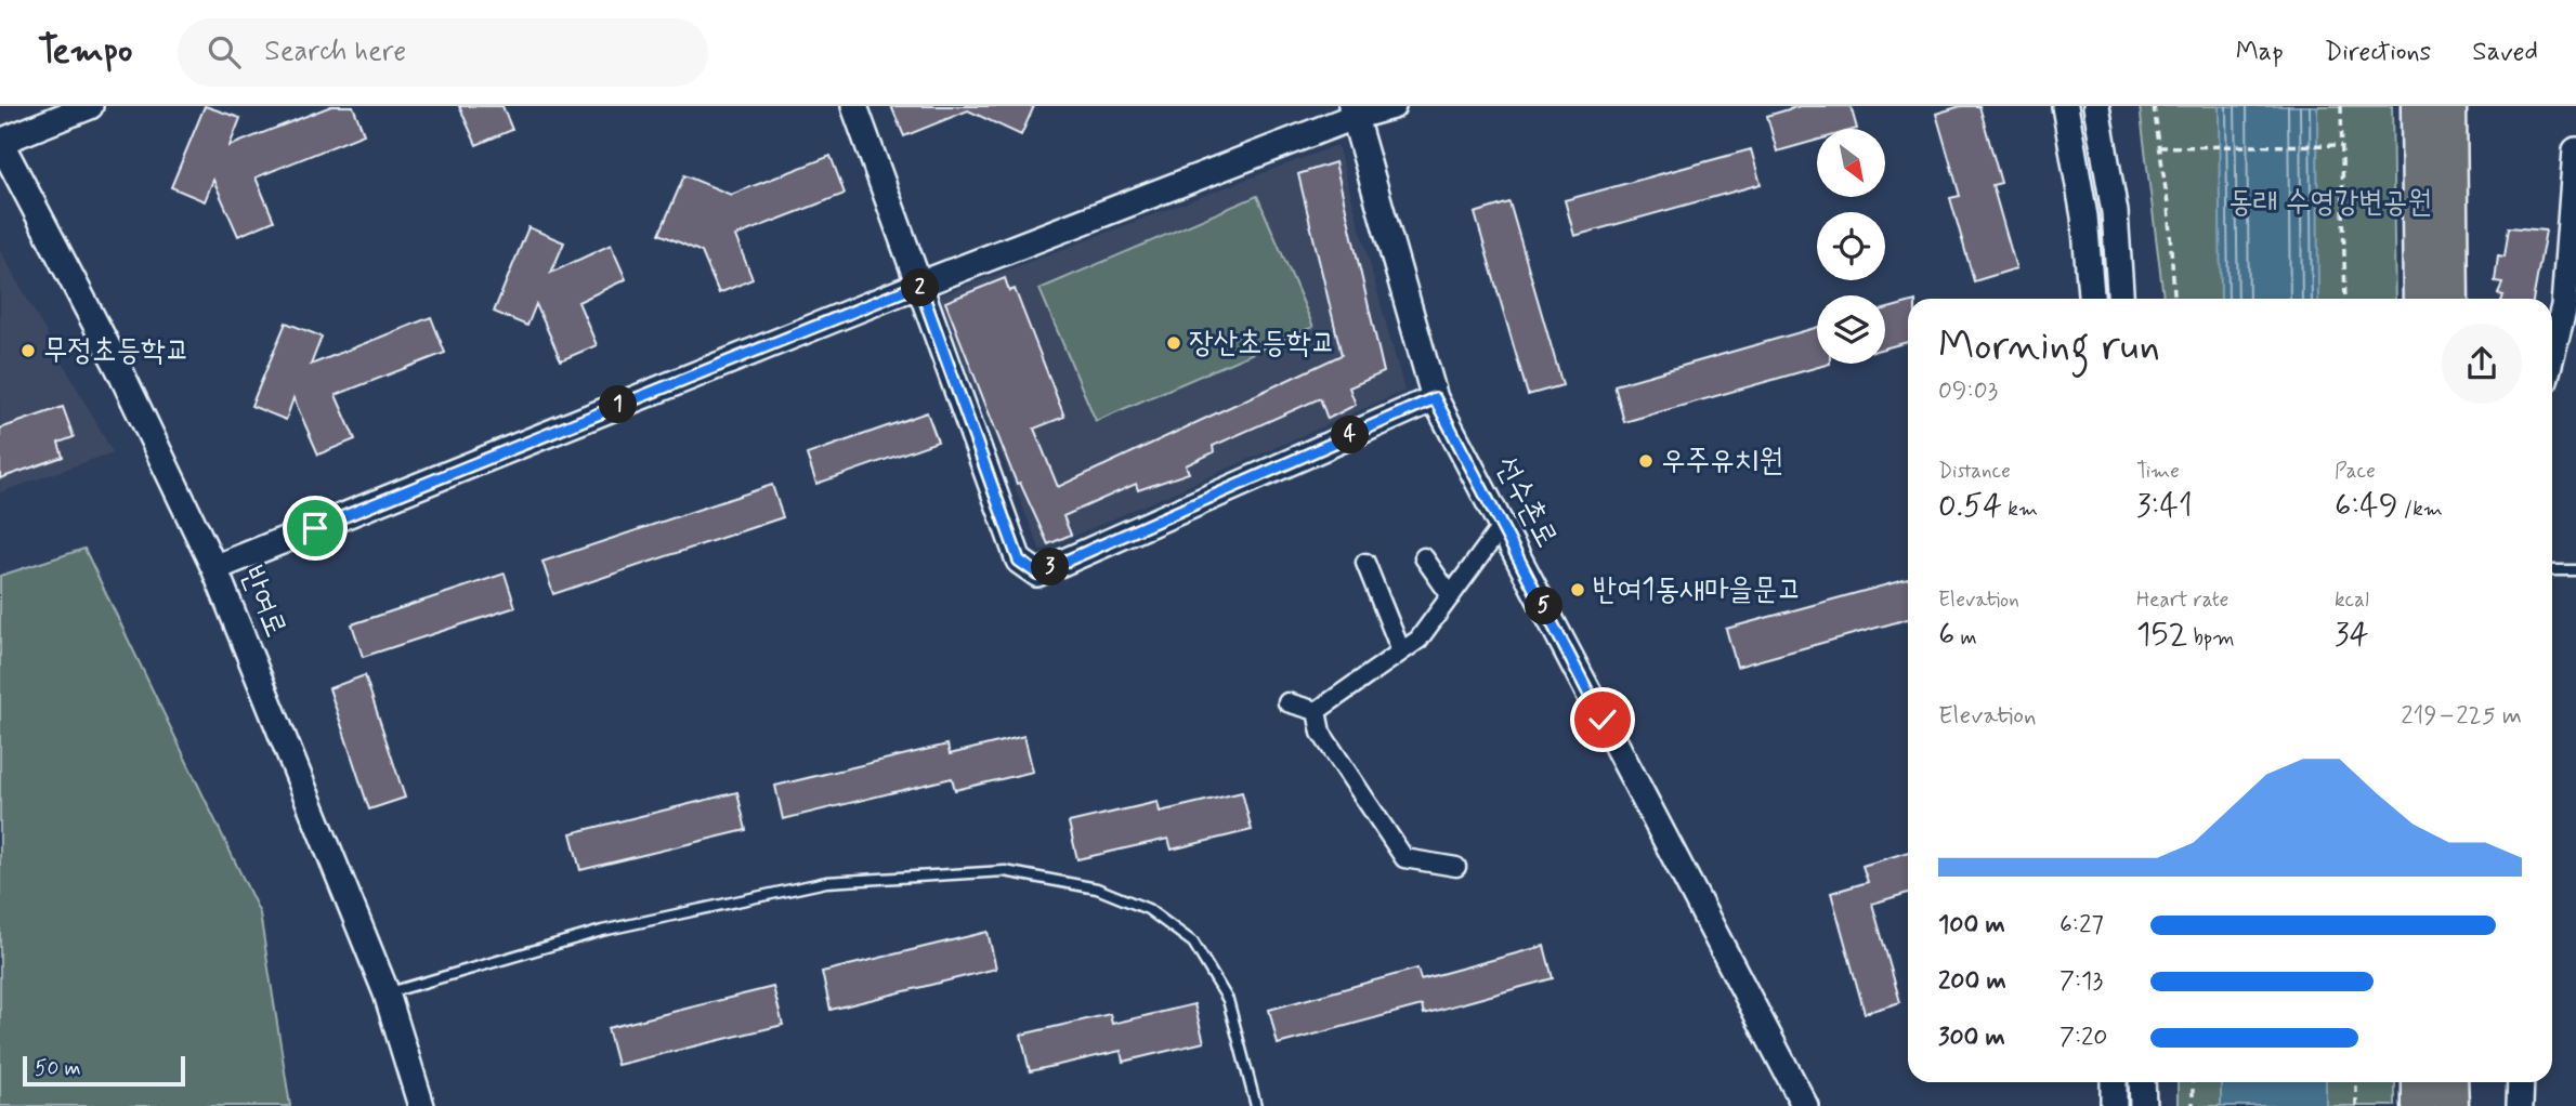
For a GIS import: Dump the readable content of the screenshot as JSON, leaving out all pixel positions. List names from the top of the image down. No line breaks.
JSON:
{"streets":{"main road":["선수촌로","반여로"]},"parks":["동래 수영강변공원"],"places":["장산초등학교","무정초등학교","우주유치원","반여1동새마을문고"],"scale_bar":"50 m","north":"bottom right","page":{"header":"Tempo","search":"Search here","nav":["Map","Directions","Saved"],"pins":["2","1","4","3","5"],"heading":["Morning run","09:03"],"stats":[["Distance","0.54 km"],["Time","3:41"],["Pace","6:49 /km"],["Elevation","6 m"],["Heart rate","152 bpm"],["kcal","34"]],"chart":["Elevation","219–225 m"],"list":[{"name":"100 m","note":"6:27"},{"name":"200 m","note":"7:13"},{"name":"300 m","note":"7:20"}],"scale":"50 m"}}
